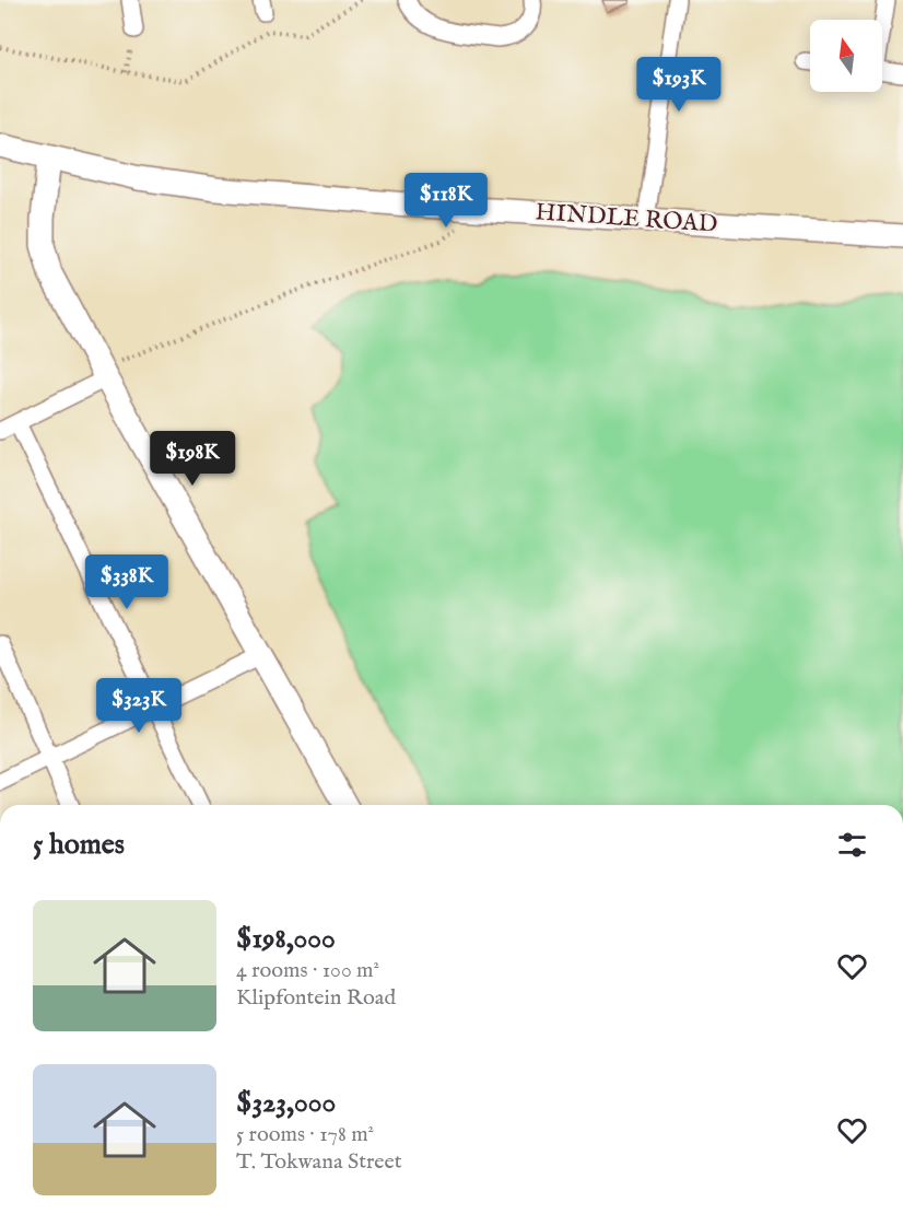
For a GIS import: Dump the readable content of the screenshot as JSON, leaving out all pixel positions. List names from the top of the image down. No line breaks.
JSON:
{"streets":{"main road":["HINDLE ROAD"]},"north":"top","page":{"price":["$193K","$118K","$198K","$338K","$323K"],"heading":"5 homes","list":[{"name":"$198,000","note":"4 rooms · 100 m² · Klipfontein Road"},{"name":"$323,000","note":"5 rooms · 178 m² · T. Tokwana Street"}]}}
